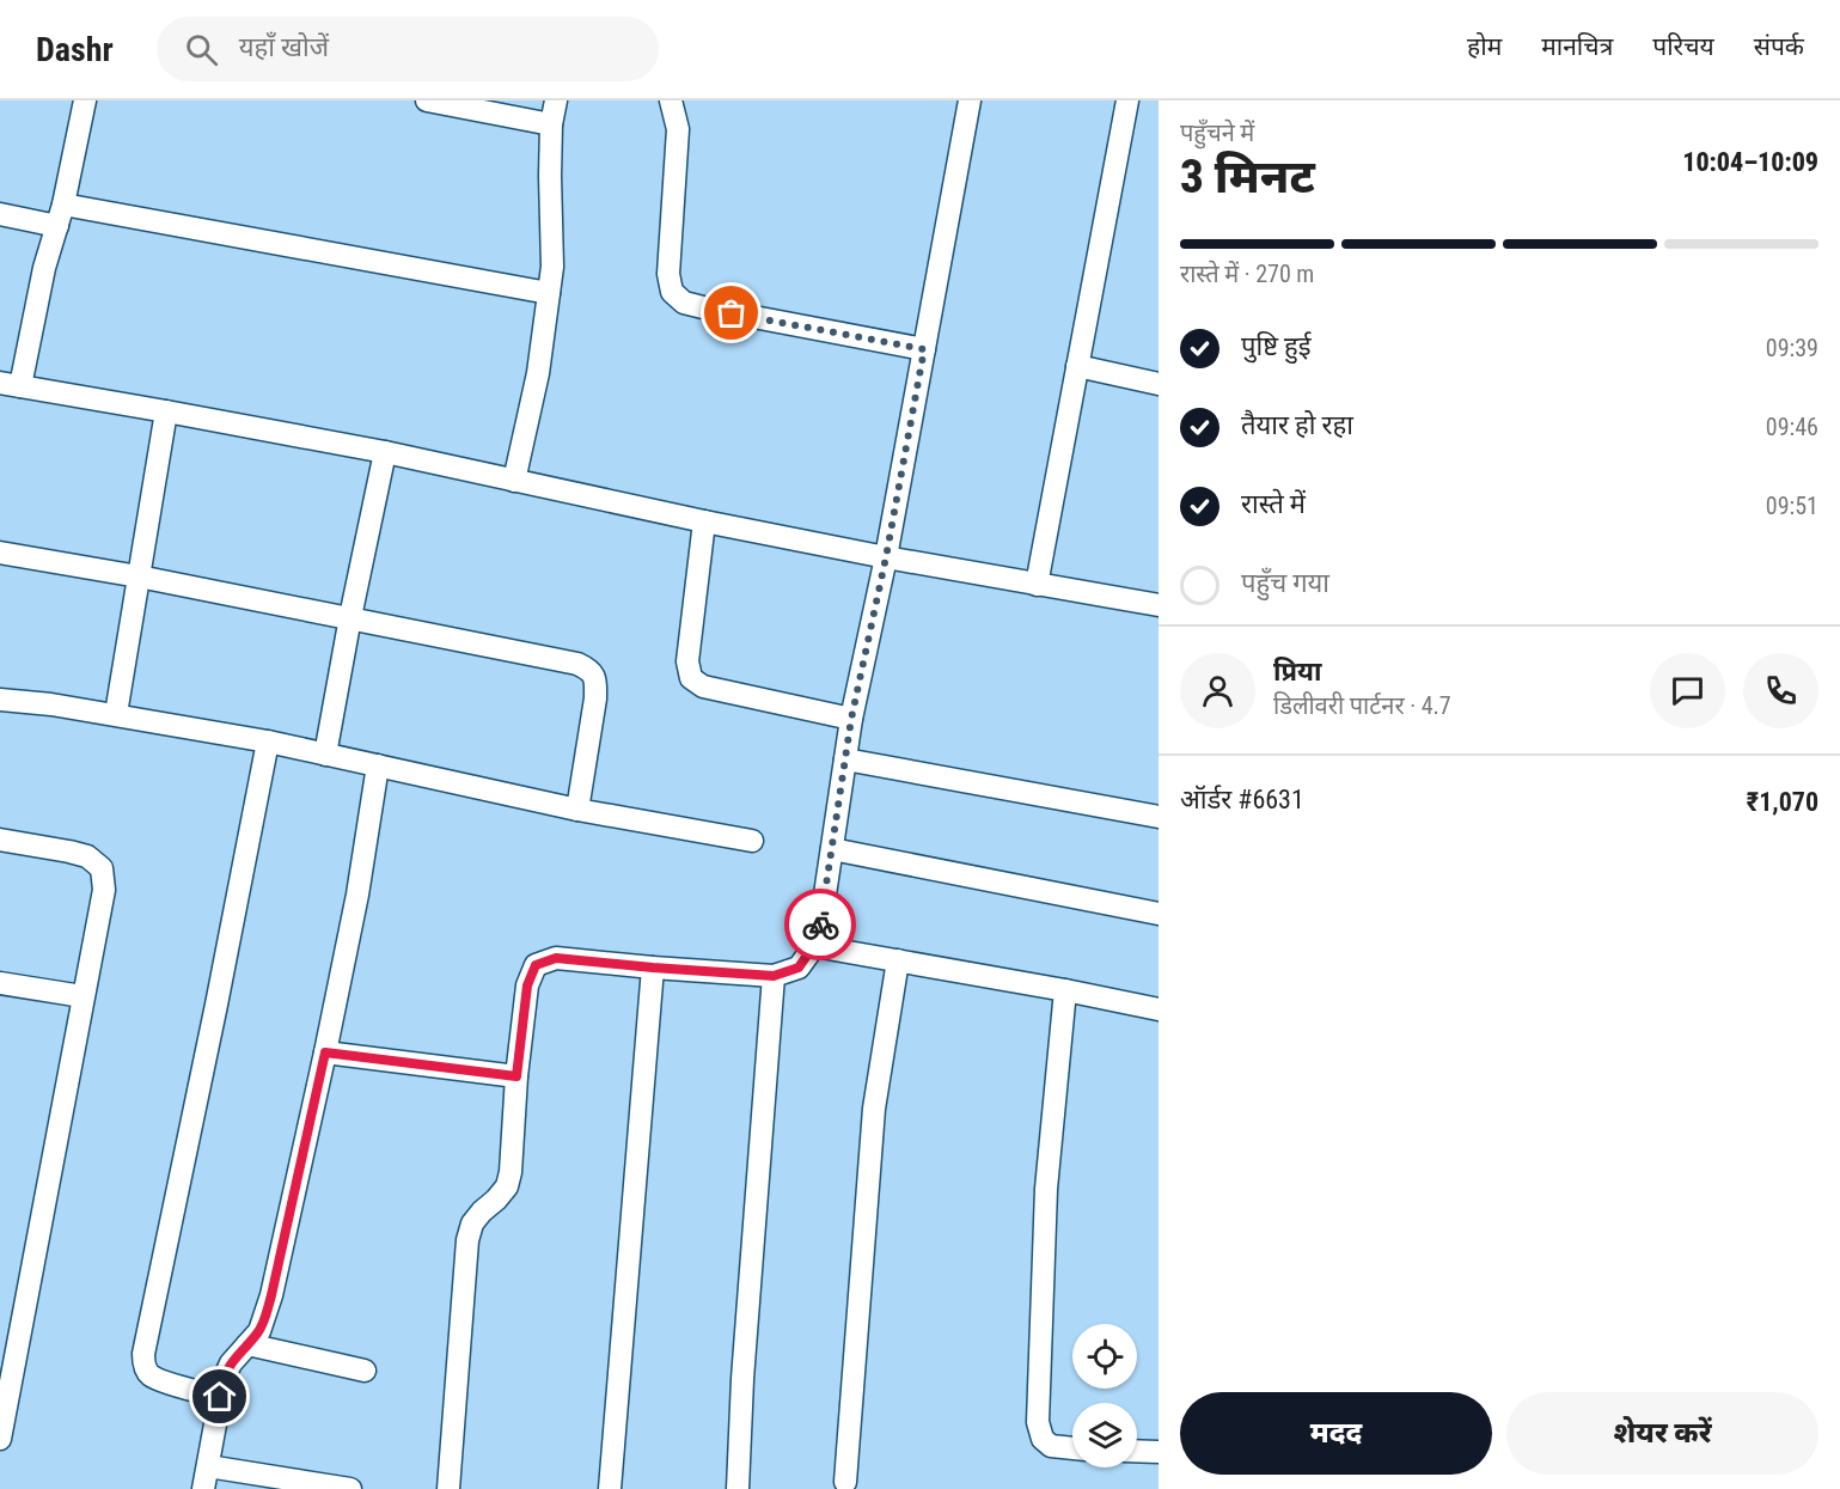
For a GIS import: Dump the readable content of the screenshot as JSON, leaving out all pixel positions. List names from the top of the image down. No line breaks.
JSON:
{"page":{"header":"Dashr","search":"यहाँ खोजें","nav":["होम","मानचित्र","परिचय","संपर्क"],"heading":["3 मिनट","पहुँचने में","10:04–10:09"],"panel":["प्रिया","डिलीवरी पार्टनर · 4.7","ऑर्डर #6631","₹1,070"],"bar":"रास्ते में · 270 m","list":[["पुष्टि हुई","09:39"],["तैयार हो रहा","09:46"],["रास्ते में","09:51"],"पहुँच गया"],"buttons":["मदद","शेयर करें"]}}
